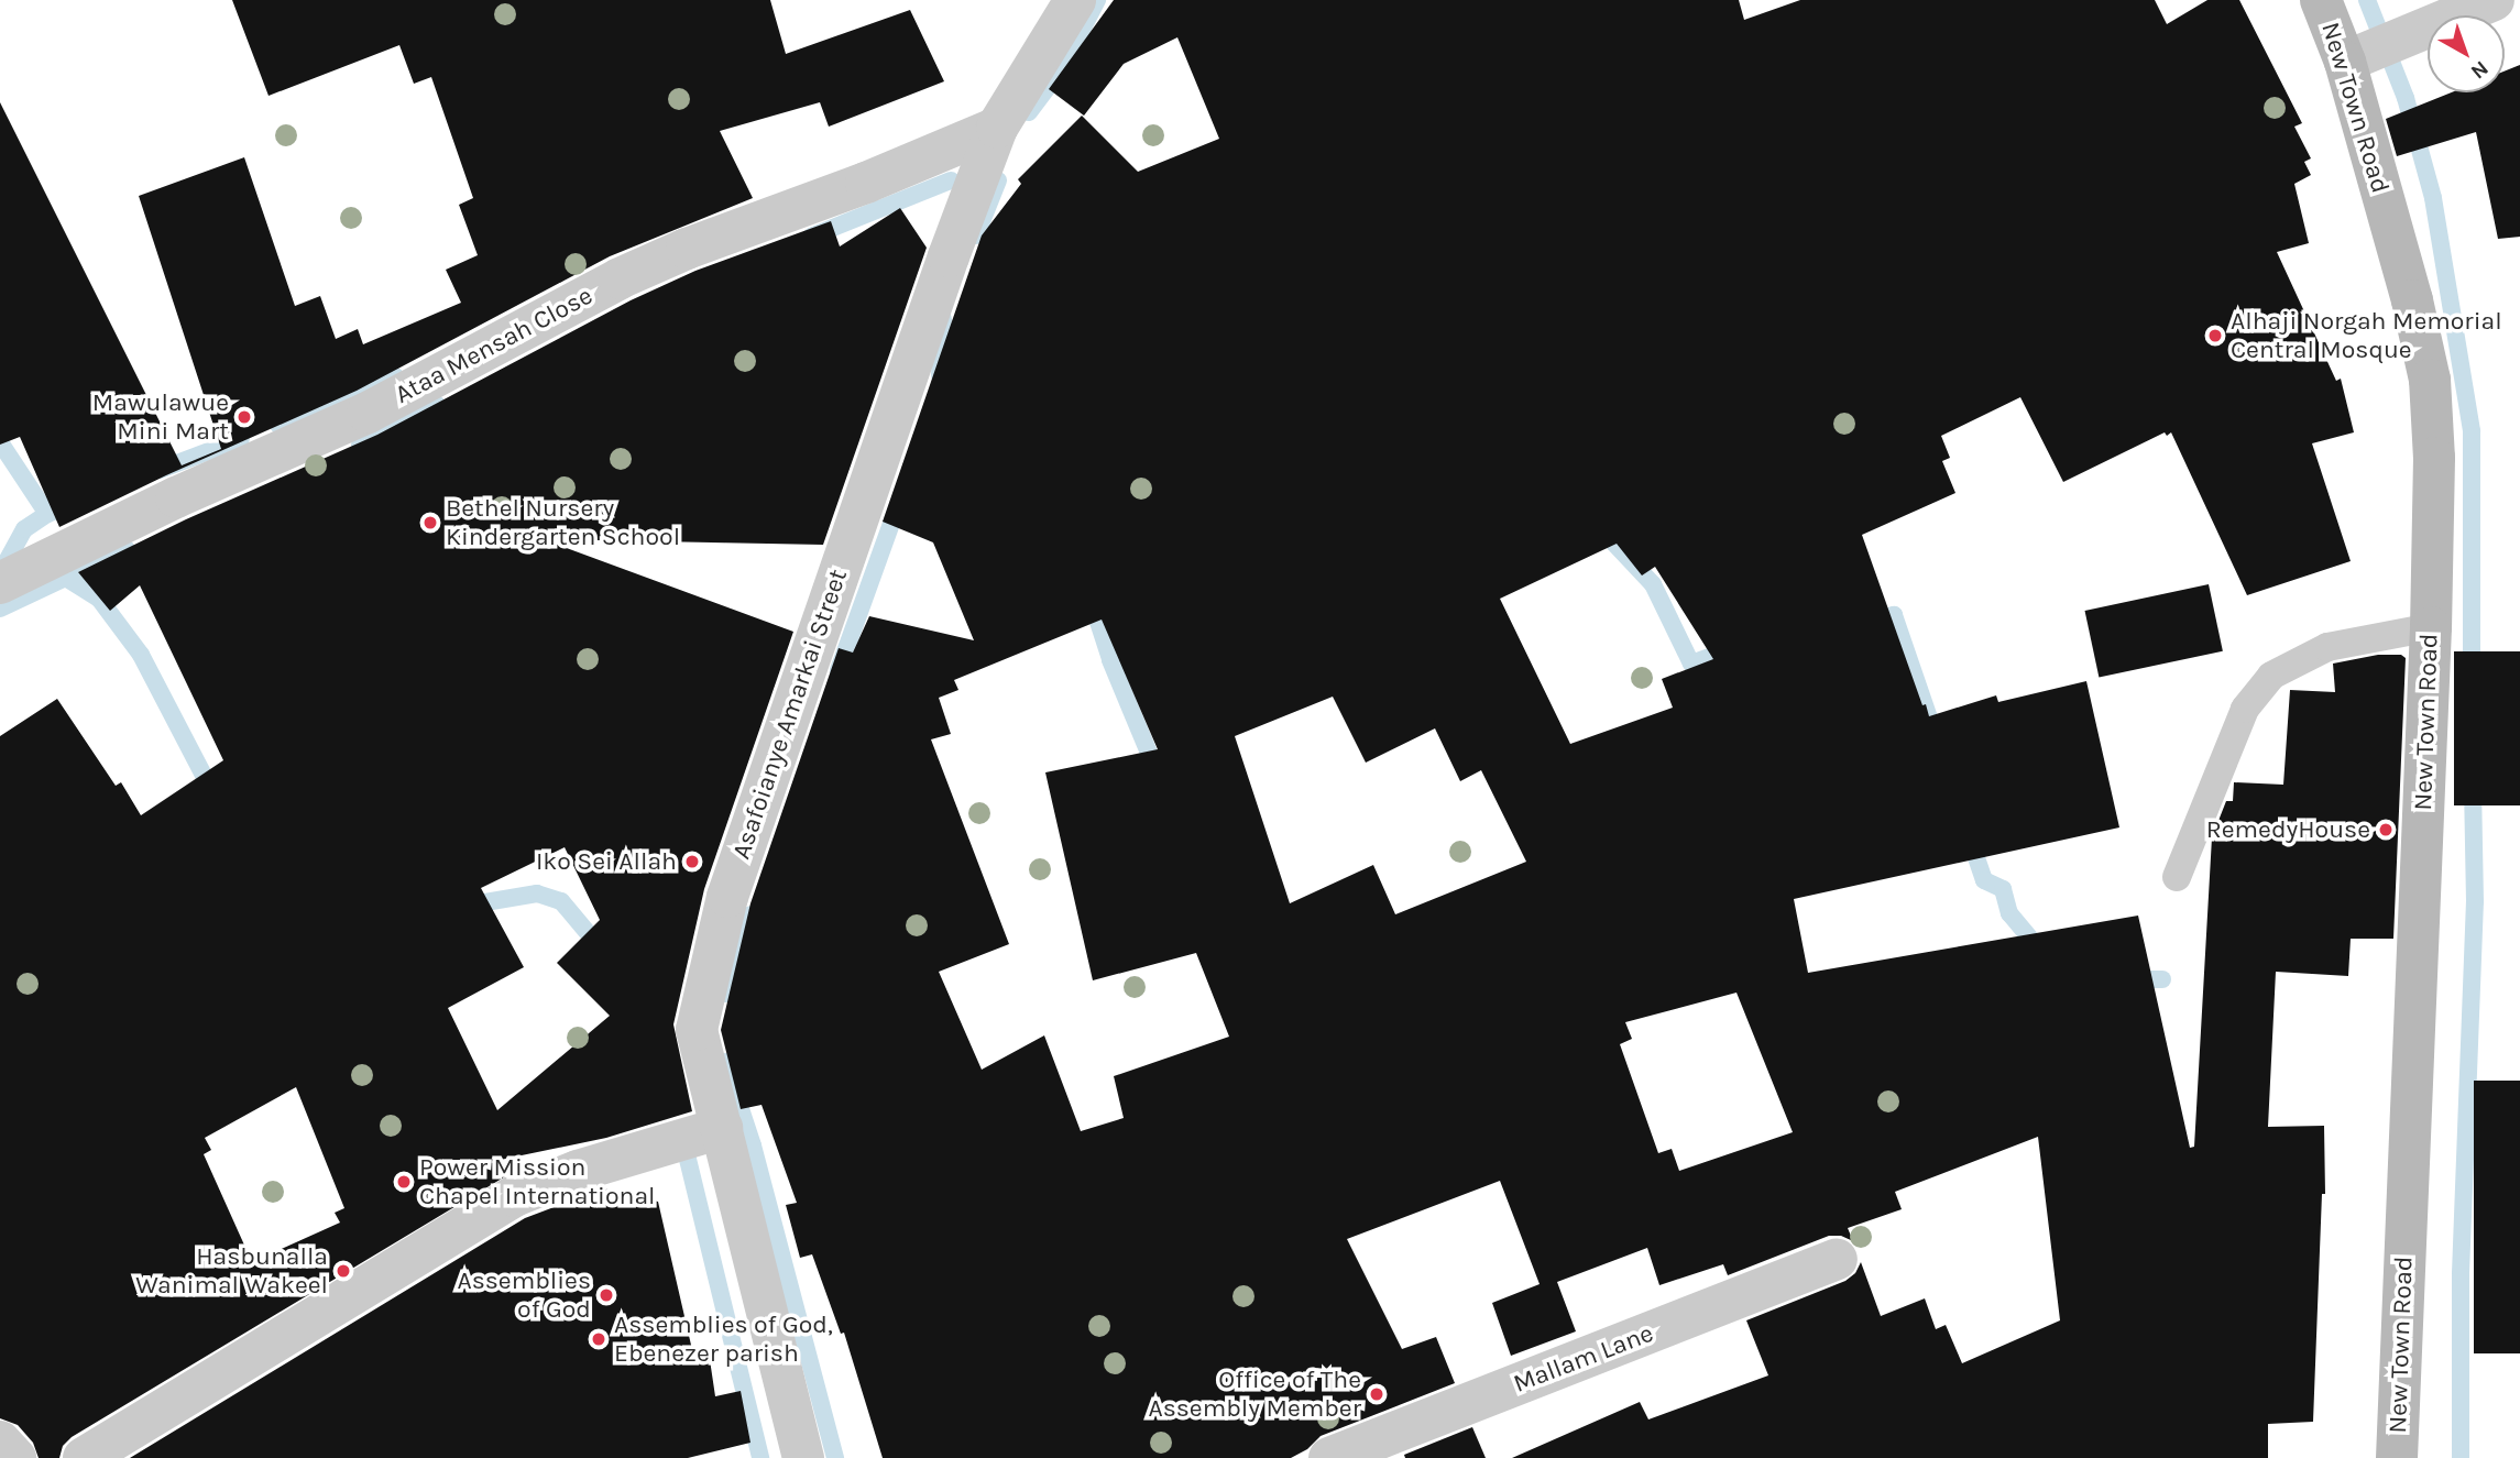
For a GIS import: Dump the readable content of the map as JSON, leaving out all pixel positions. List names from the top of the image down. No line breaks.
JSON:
{"streets":{"street":["New Town Road","Ataa Mensah Close","Asafoianye Amarkai Street","Mallam Lane"]},"crossings":[["Ataa Mensah Close","Asafoianye Amarkai Street"]],"places":["Alhaji Norgah Memorial Central Mosque","Mawulawue Mini Mart","Bethel Nursery Kindergarten School","RemedyHouse","Iko Sei Allah","Power Mission Chapel International","Hasbunalla Wanimal Wakeel","Assemblies of God","Assemblies of God, Ebenezer parish","Office of The Assembly Member"],"north":"bottom right"}
